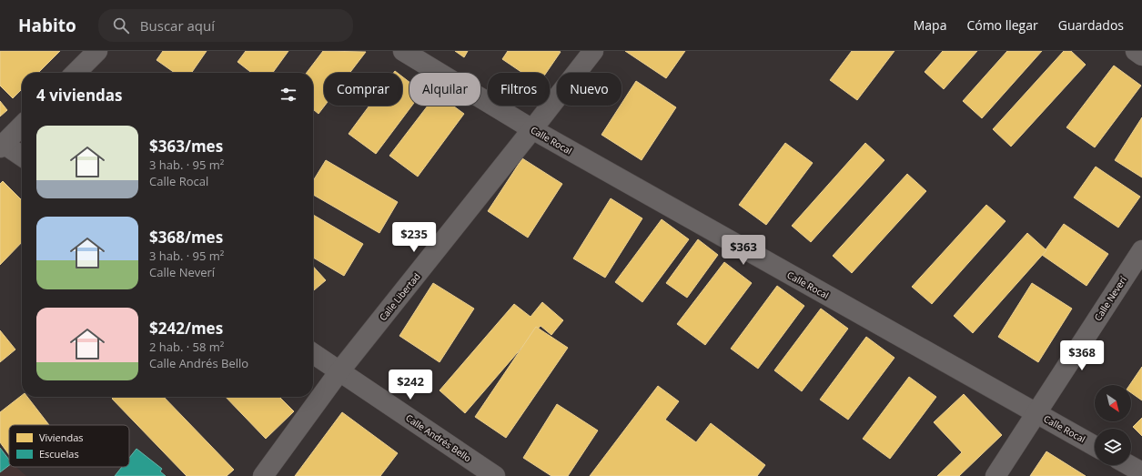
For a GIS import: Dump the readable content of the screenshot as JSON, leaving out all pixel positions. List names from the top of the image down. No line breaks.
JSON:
{"streets":{"street":["Calle Rocal","Calle Libertad","Calle Neverí","Calle Andrés Bello"]},"crossings":[["Calle Rocal","Calle Libertad"],["Calle Rocal","Calle Neverí"],["Calle Libertad","Calle Andrés Bello"]],"legend":["Viviendas","Escuelas"],"north":"bottom right","page":{"header":"Habito","search":"Buscar aquí","nav":["Mapa","Cómo llegar","Guardados"],"chip":["Comprar","Alquilar","Filtros","Nuevo"],"heading":"4 viviendas","list":[{"name":"$363/mes","note":"3 hab. · 95 m² · Calle Rocal"},{"name":"$368/mes","note":"3 hab. · 95 m² · Calle Neverí"},{"name":"$242/mes","note":"2 hab. · 58 m² · Calle Andrés Bello"}],"price":["$235","$363","$368","$242"]}}
